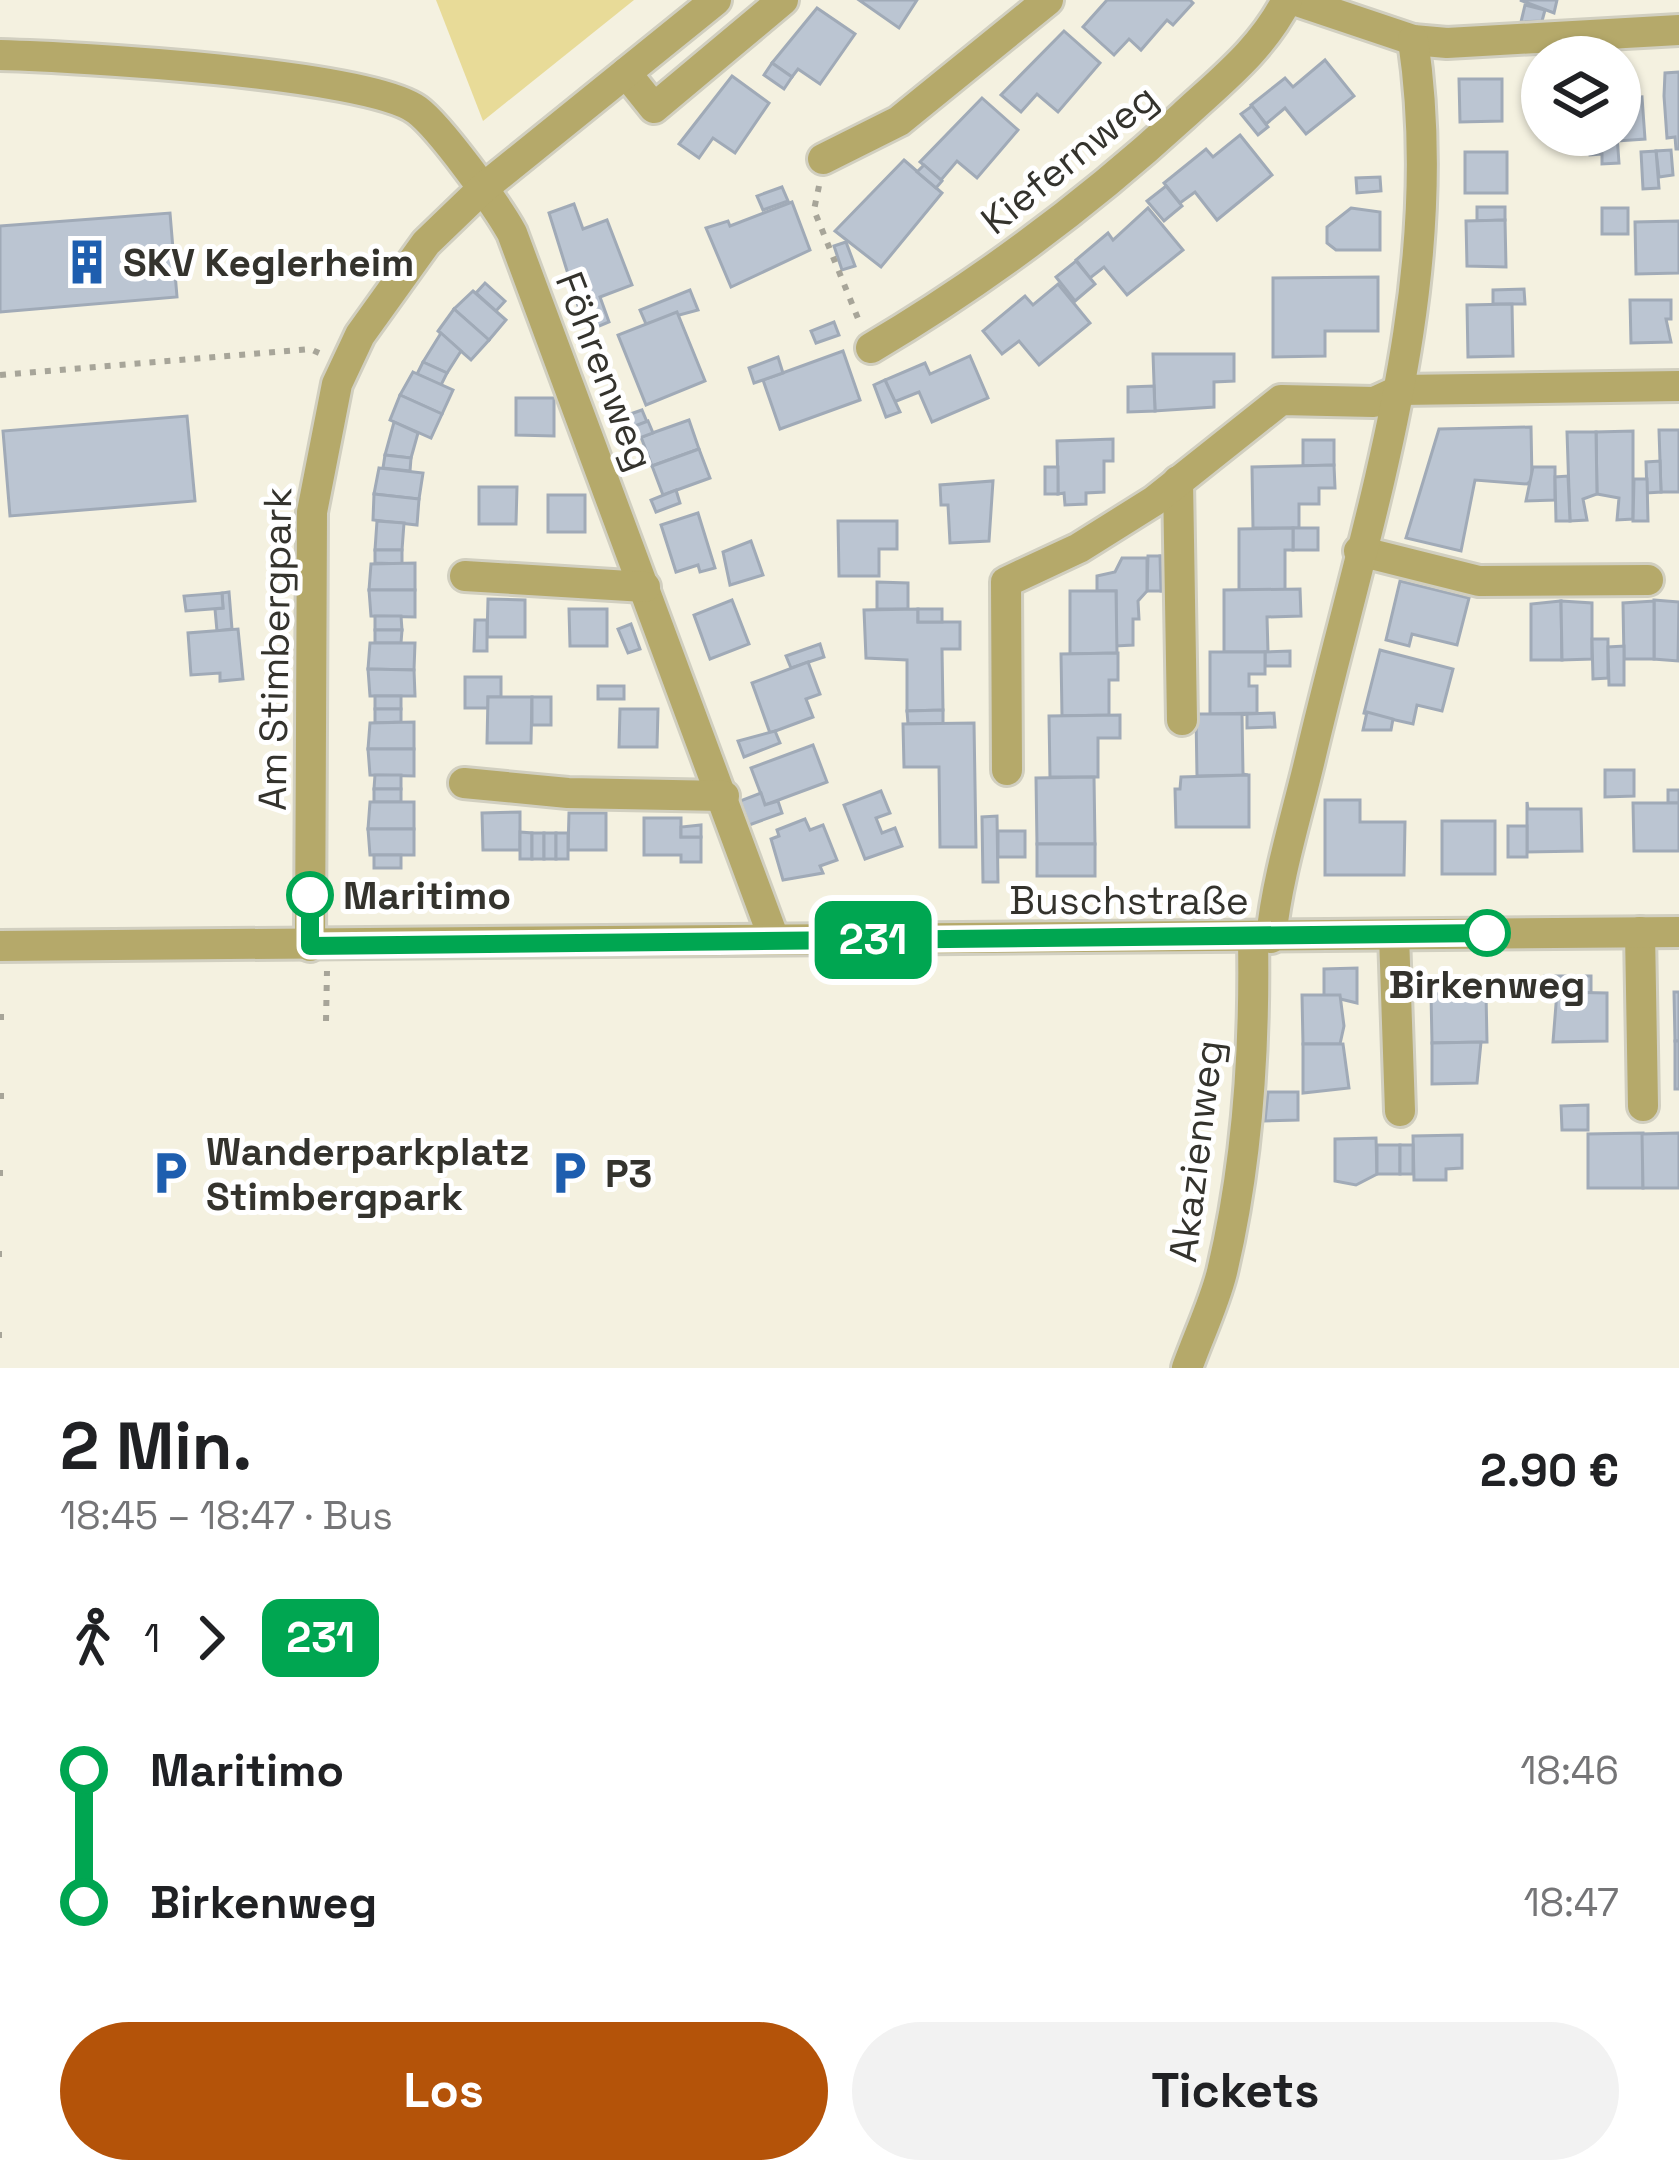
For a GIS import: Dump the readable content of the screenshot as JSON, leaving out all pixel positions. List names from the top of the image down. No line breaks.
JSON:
{"streets":{"street":["Kiefernweg","Föhrenweg","Am Stimbergpark","Buschstraße","Akazienweg"]},"crossings":[["Föhrenweg","Am Stimbergpark"],["Föhrenweg","Buschstraße"],["Am Stimbergpark","Buschstraße"],["Buschstraße","Akazienweg"]],"places":{"building":["SKV Keglerheim"],"other":["Maritimo","Birkenweg"],"parking":["Wanderparkplatz Stimbergpark","P3"]},"lines":["bus line 231"],"page":{"on_map":"231","heading":["2 Min.","18:45 – 18:47 · Bus","2.90 €"],"legs":["1","231"],"list":[{"name":"Maritimo","value":"18:46"},{"name":"Birkenweg","value":"18:47"}],"buttons":["Los","Tickets"]}}
